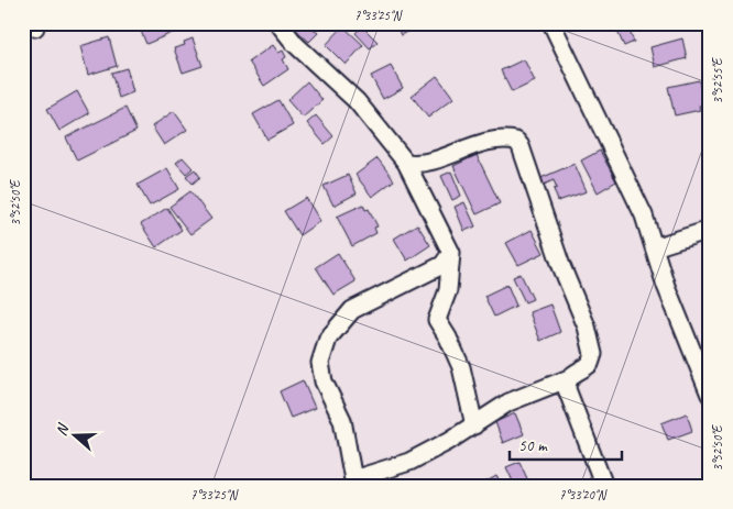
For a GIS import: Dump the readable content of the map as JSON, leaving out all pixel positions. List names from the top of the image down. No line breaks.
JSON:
{"scale_bar":"50 m","north":"left","coordinates":["7°33'25\"N","3°52'55\"E","3°52'50\"E","7°33'20\"N"]}
